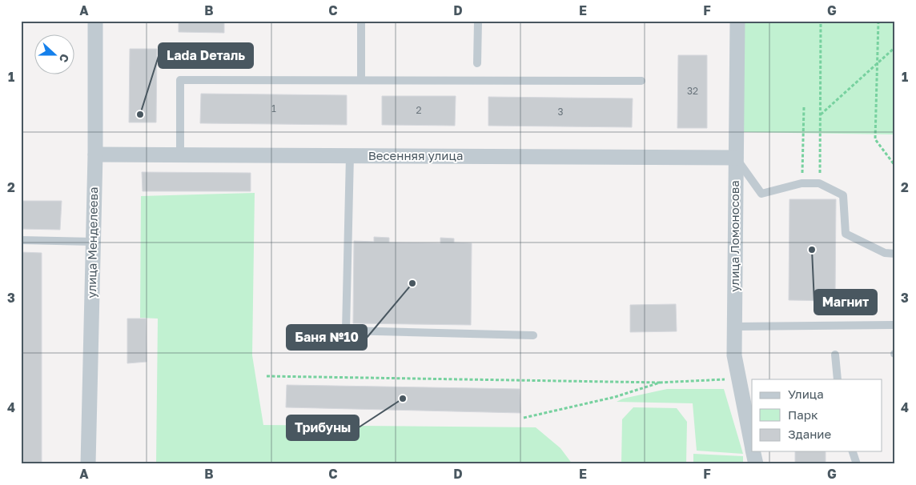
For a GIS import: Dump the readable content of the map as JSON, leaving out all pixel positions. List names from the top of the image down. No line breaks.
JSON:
{"streets":{"street":["Весенняя улица","улица Ломоносова","улица Менделеева"]},"crossings":[["Весенняя улица","улица Ломоносова"],["Весенняя улица","улица Менделеева"]],"places":["Lada Dеталь","Магнит","Баня №10","Трибуны"],"house_numbers":["32","1","2","3"],"legend":["Улица","Парк","Здание"],"north":"right","grid":{"columns":["A","B","C","D","E","F","G"],"rows":["1","2","3","4"]}}
